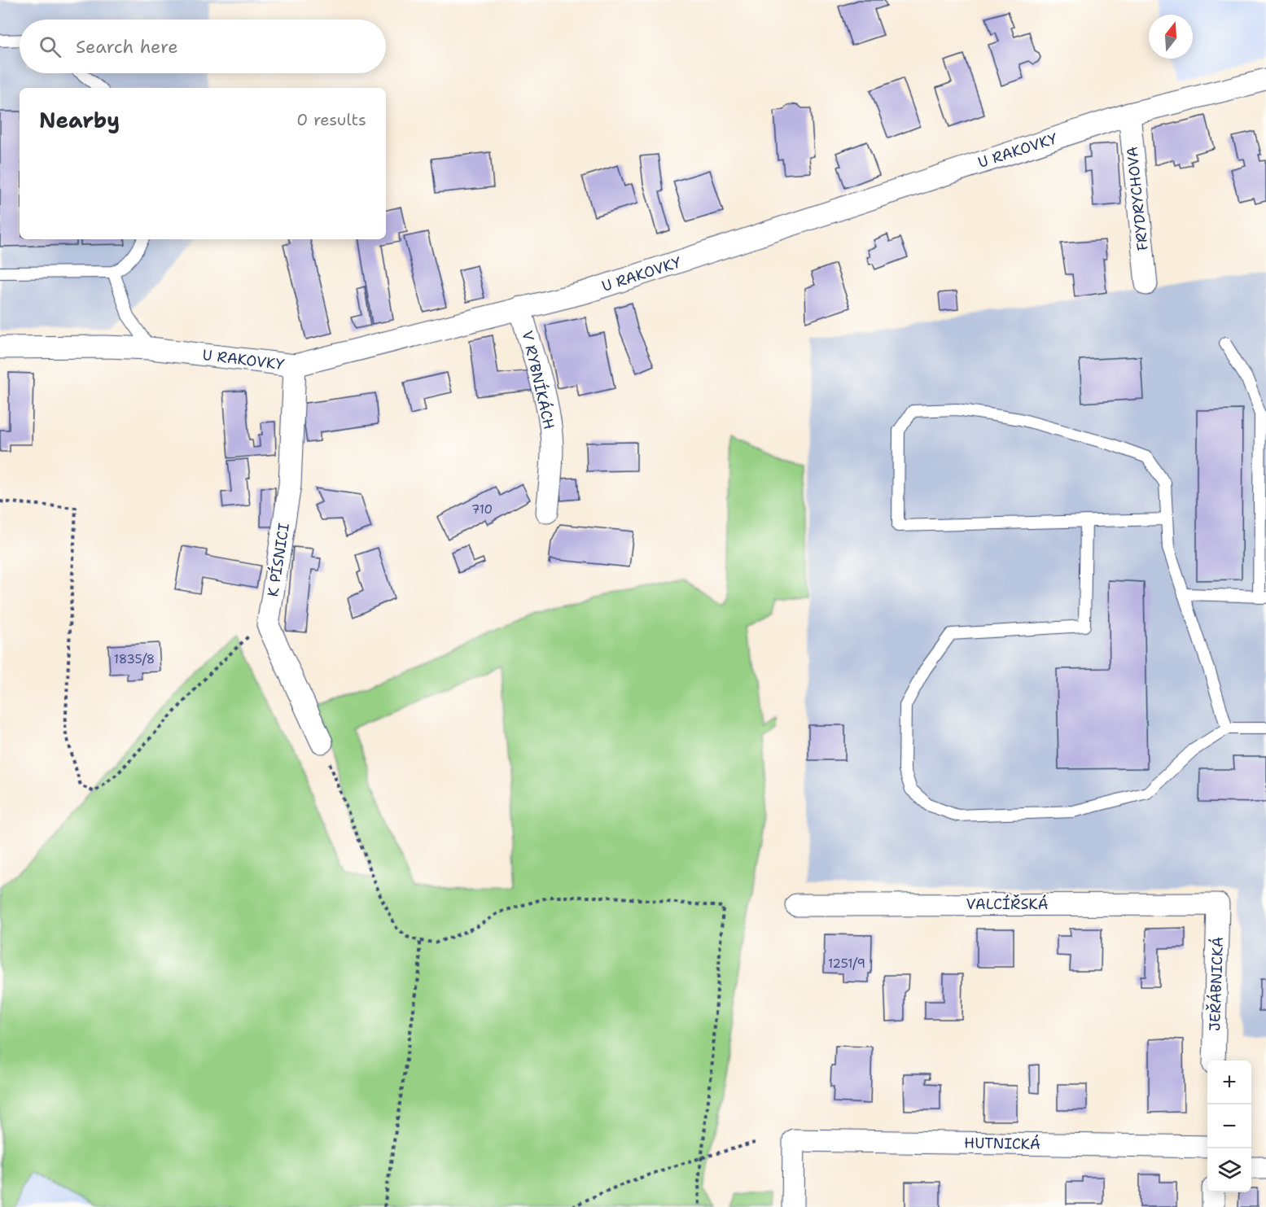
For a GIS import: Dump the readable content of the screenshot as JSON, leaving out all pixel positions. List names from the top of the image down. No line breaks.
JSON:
{"streets":{"street":["U RAKOVKY","FRYDRYCHOVA","V RYBNÍKÁCH","K PÍSNICI","VALCÍŘSKÁ","JEŘÁBNICKÁ","HUTNICKÁ"]},"crossings":[["U RAKOVKY","FRYDRYCHOVA"],["U RAKOVKY","V RYBNÍKÁCH"],["U RAKOVKY","K PÍSNICI"],["VALCÍŘSKÁ","JEŘÁBNICKÁ"]],"house_numbers":["710","1835/8","1251/9"],"north":"top","page":{"search":"Search here","heading":["Nearby","0 results"],"map_buttons":["+","−"]}}
